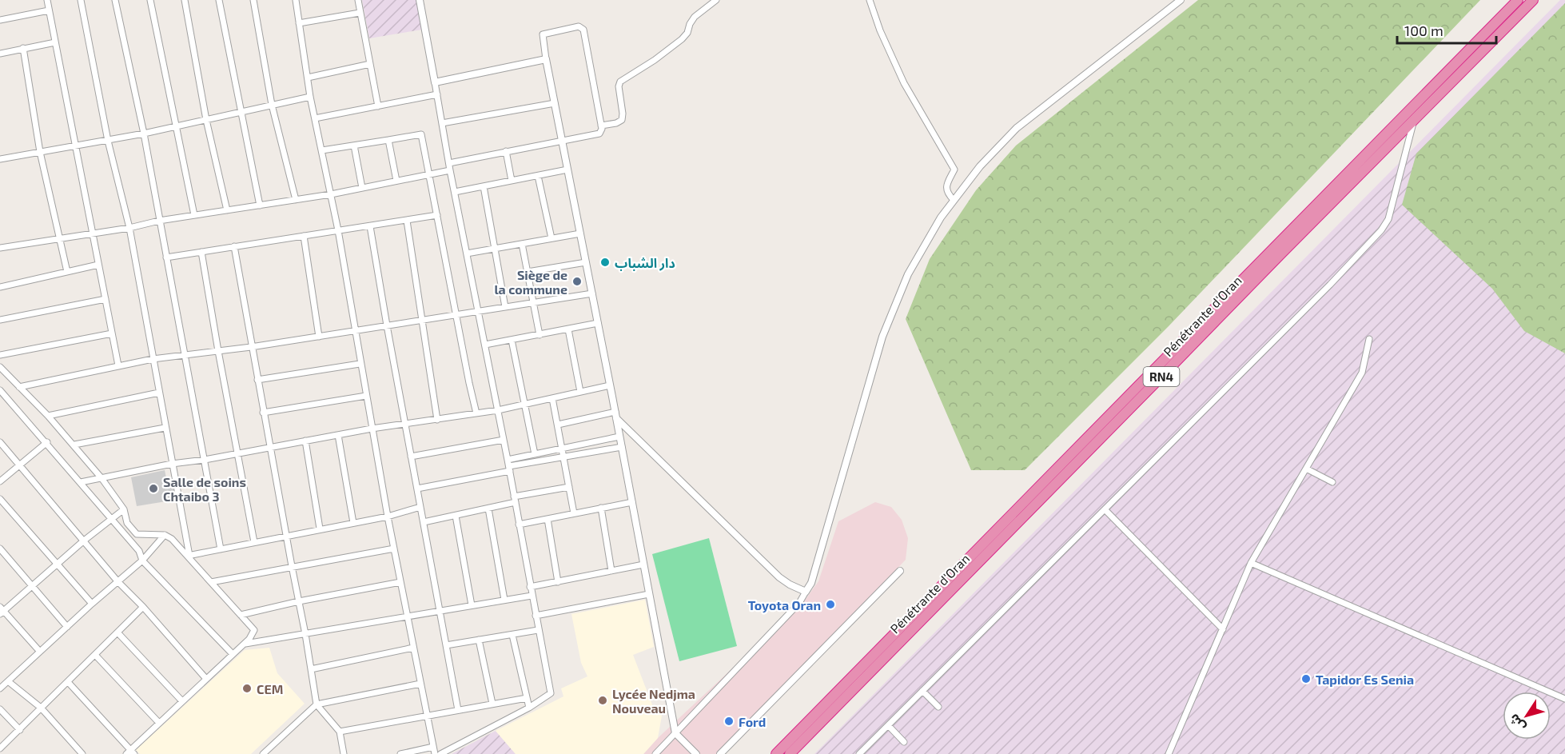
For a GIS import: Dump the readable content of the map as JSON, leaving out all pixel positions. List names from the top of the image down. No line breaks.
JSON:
{"streets":{"highway":["Pénétrante d'Oran","RN4"]},"places":["دار الشباب","Siège de la commune","Salle de soins Chtaibo 3","Toyota Oran","Tapidor Es Senia","CEM","Lycée Nedjma Nouveau","Ford"],"scale_bar":"100 m","north":"bottom left"}
